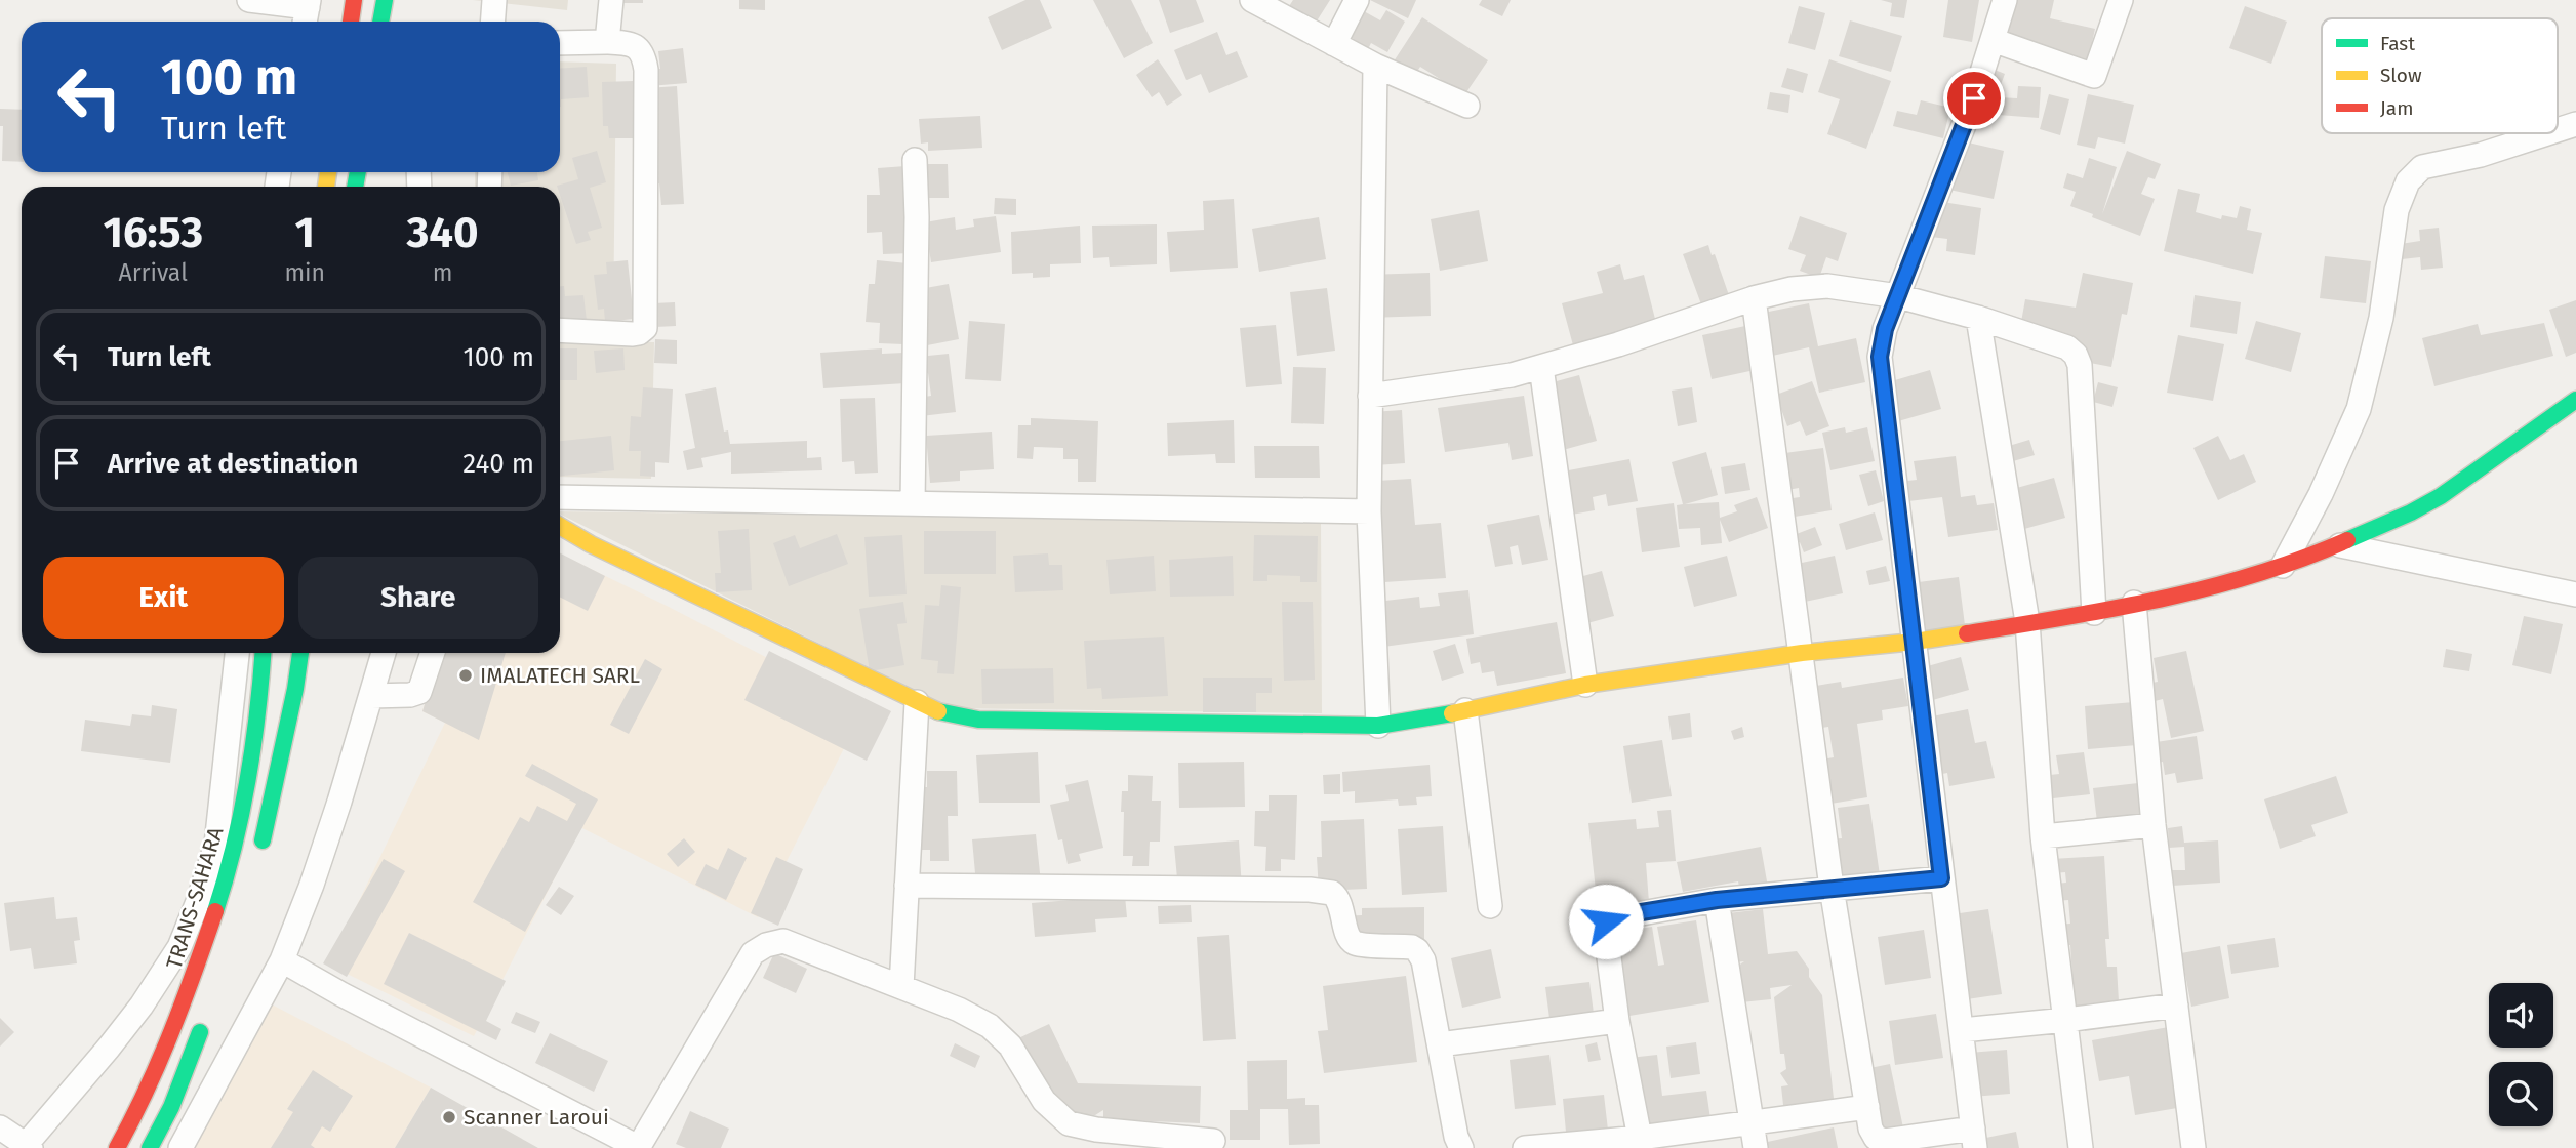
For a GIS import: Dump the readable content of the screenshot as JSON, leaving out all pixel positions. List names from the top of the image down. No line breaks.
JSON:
{"streets":{"main road":["TRANS-SAHARA"]},"places":["IMALATECH SARL","Scanner Laroui"],"legend":["Fast","Slow","Jam"],"page":{"turn":["100 m","Turn left"],"eta":["16:53","Arrival","1","min","340","m"],"list":[{"name":"Turn left","value":"100 m"},{"name":"Arrive at destination","value":"240 m"}],"buttons":["Exit","Share"]}}
